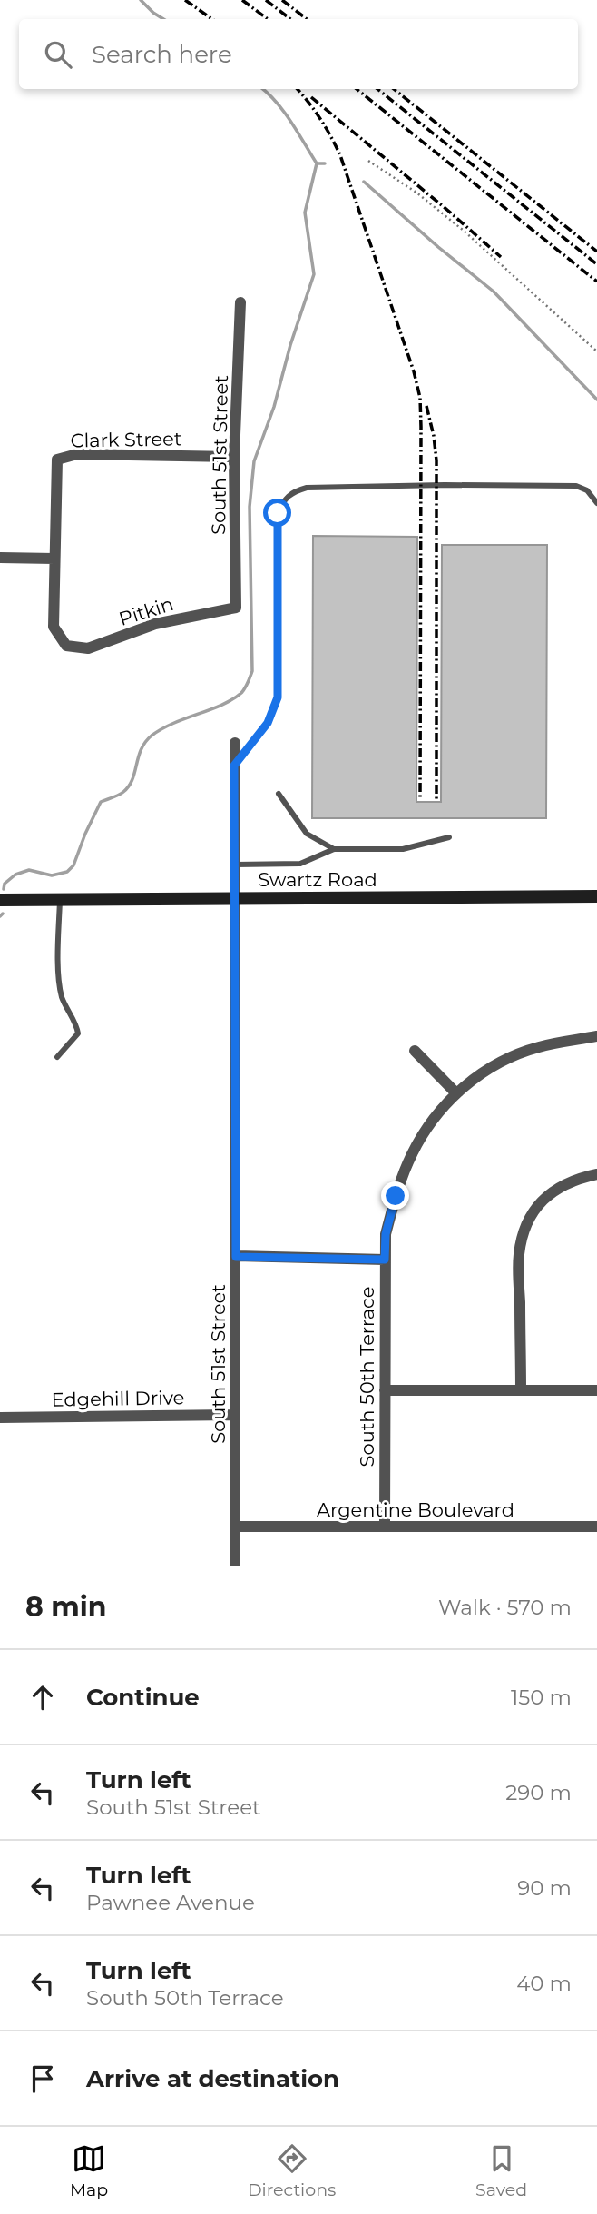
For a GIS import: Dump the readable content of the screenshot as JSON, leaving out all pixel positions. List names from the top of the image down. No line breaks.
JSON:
{"streets":{"street":["Clark Street","South 51st Street","Pitkin","Swartz Road","South 50th Terrace","Edgehill Drive","Argentine Boulevard"]},"crossings":[["Clark Street","South 51st Street"],["Clark Street","Pitkin"],["South 51st Street","Pitkin"],["South 51st Street","Swartz Road"],["South 51st Street","Edgehill Drive"],["South 51st Street","Argentine Boulevard"],["South 50th Terrace","Argentine Boulevard"]],"page":{"search":"Search here","heading":["8 min","Walk · 570 m"],"list":[["Continue","150 m"],["Turn left","South 51st Street","290 m"],["Turn left","Pawnee Avenue","90 m"],["Turn left","South 50th Terrace","40 m"],"Arrive at destination"],"nav":["Map","Directions","Saved"]}}
